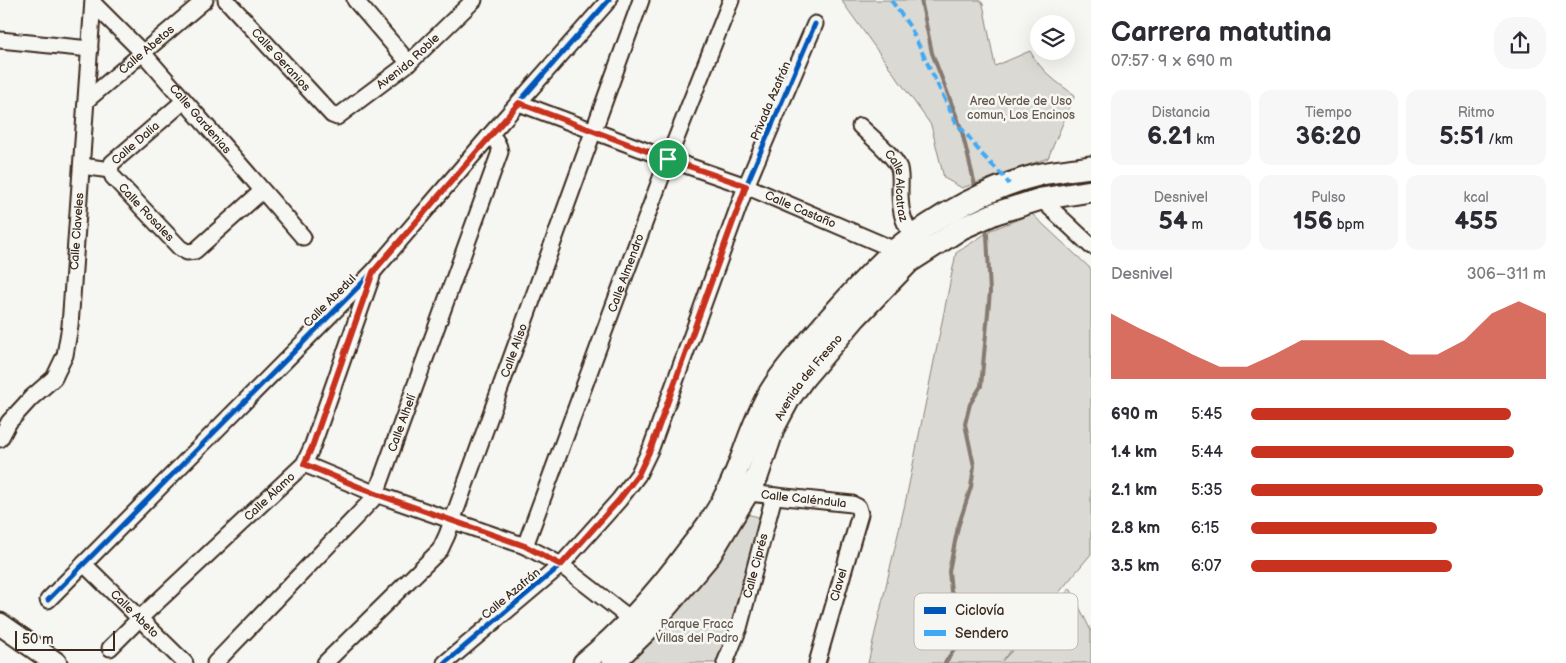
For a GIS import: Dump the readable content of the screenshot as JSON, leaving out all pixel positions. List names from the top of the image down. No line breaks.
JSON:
{"streets":{"street":["Calle Abetos","Calle Geranios","Avenida Roble","Privada Azafrán","Calle Gardenias","Calle Dalia","Calle Alcatraz","Calle Castaño","Calle Rosales","Calle Claveles","Calle Almendro","Calle Abedul","Calle Aliso","Avenida del Fresno","Calle Alhelí","Calle Álamo","Calle Caléndula","Calle Ciprés","Clavel","Calle Azafrán","Calle Abeto"]},"crossings":[["Calle Abetos","Calle Gardenias"],["Calle Abetos","Calle Claveles"],["Calle Geranios","Avenida Roble"],["Privada Azafrán","Calle Castaño"],["Privada Azafrán","Calle Azafrán"],["Calle Gardenias","Calle Dalia"],["Calle Gardenias","Calle Rosales"],["Calle Gardenias","Calle Claveles"],["Calle Dalia","Calle Rosales"],["Calle Dalia","Calle Claveles"],["Calle Alcatraz","Calle Castaño"],["Calle Alcatraz","Avenida del Fresno"],["Calle Castaño","Calle Almendro"],["Calle Castaño","Calle Abedul"],["Calle Castaño","Calle Aliso"],["Calle Castaño","Avenida del Fresno"],["Calle Castaño","Calle Azafrán"],["Calle Abedul","Calle Alhelí"],["Calle Abedul","Calle Álamo"],["Calle Abedul","Calle Abeto"],["Avenida del Fresno","Calle Caléndula"],["Calle Álamo","Calle Abeto"],["Calle Caléndula","Calle Ciprés"],["Calle Caléndula","Clavel"]],"parks":["Area Verde de Uso comun, Los Encinos","Parque Fracc Villas del Padro"],"legend":["Ciclovía","Sendero"],"scale_bar":"50 m","page":{"heading":["Carrera matutina","07:57 · 9 × 690 m"],"stats":[["Distancia","6.21 km"],["Tiempo","36:20"],["Ritmo","5:51 /km"],["Desnivel","54 m"],["Pulso","156 bpm"],["kcal","455"]],"chart":["Desnivel","306–311 m"],"list":[{"name":"690 m","note":"5:45"},{"name":"1.4 km","note":"5:44"},{"name":"2.1 km","note":"5:35"},{"name":"2.8 km","note":"6:15"},{"name":"3.5 km","note":"6:07"}],"scale":"50 m"}}
